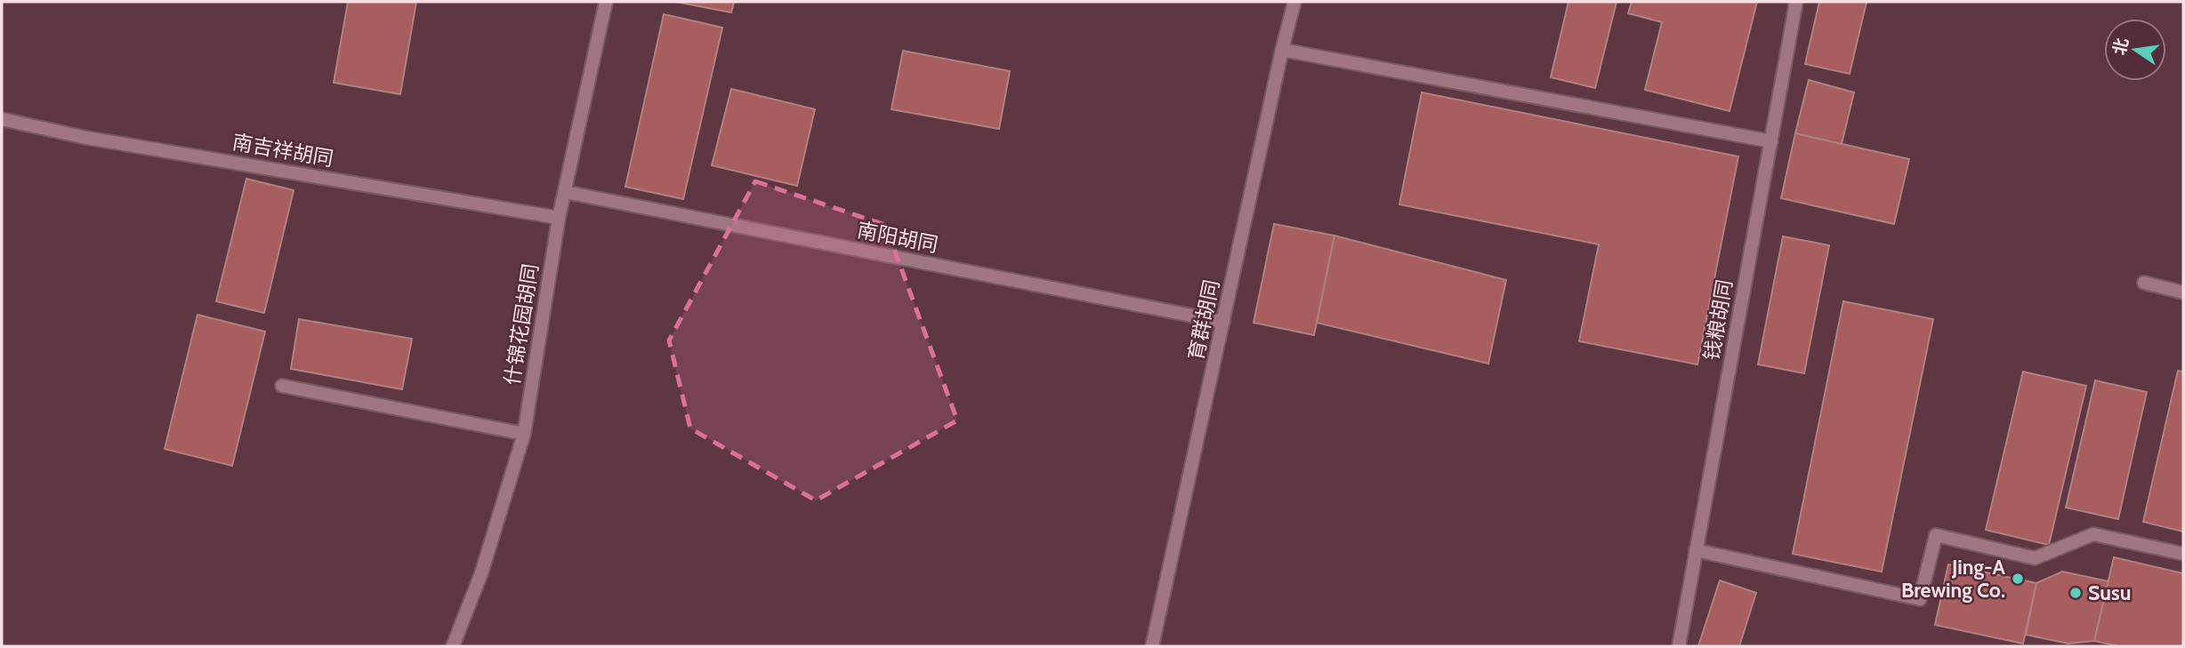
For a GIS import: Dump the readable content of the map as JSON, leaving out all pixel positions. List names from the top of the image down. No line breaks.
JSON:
{"streets":{"street":["南吉祥胡同","南阳胡同","育群胡同","钱粮胡同","什锦花园胡同"]},"crossings":[["南吉祥胡同","什锦花园胡同"],["南阳胡同","育群胡同"],["南阳胡同","什锦花园胡同"]],"places":["Jing-A Brewing Co.","Susu"],"north":"left"}
